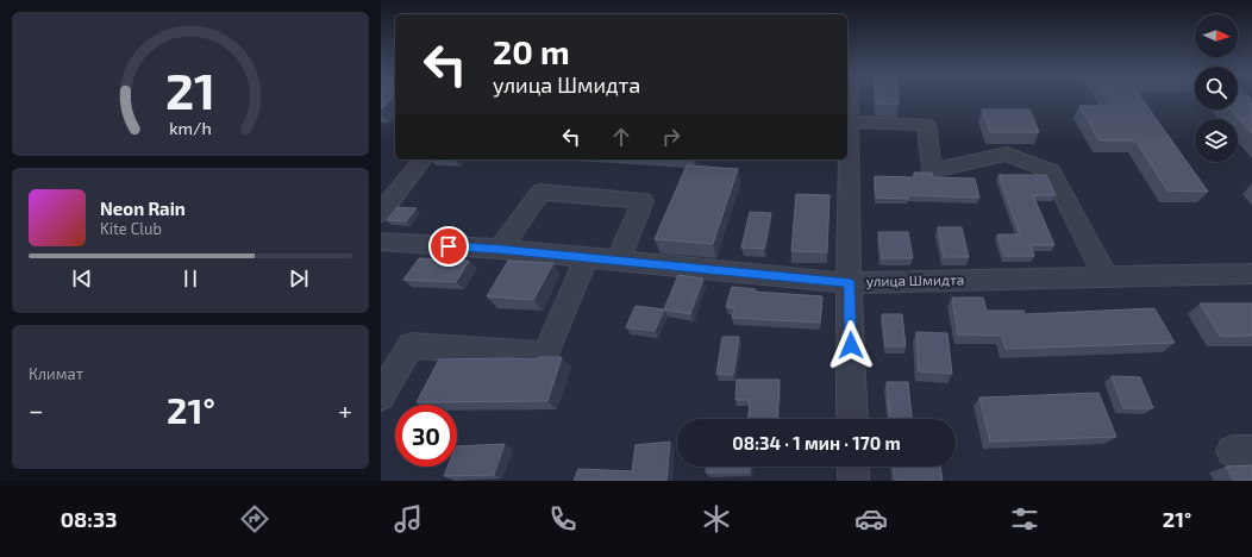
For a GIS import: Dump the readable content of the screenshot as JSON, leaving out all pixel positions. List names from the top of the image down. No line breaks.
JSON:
{"streets":{"street":["улица Шмидта"]},"north":"right","page":{"turn":["20 m","улица Шмидта"],"song":["Neon Rain","Kite Club"],"tile":"Климат","heat":["−","21°","+"],"limit":"30","trip":"08:34 · 1 мин · 170 m","tabs":["08:33","21°"],"gauge":["21","km/h"]}}
